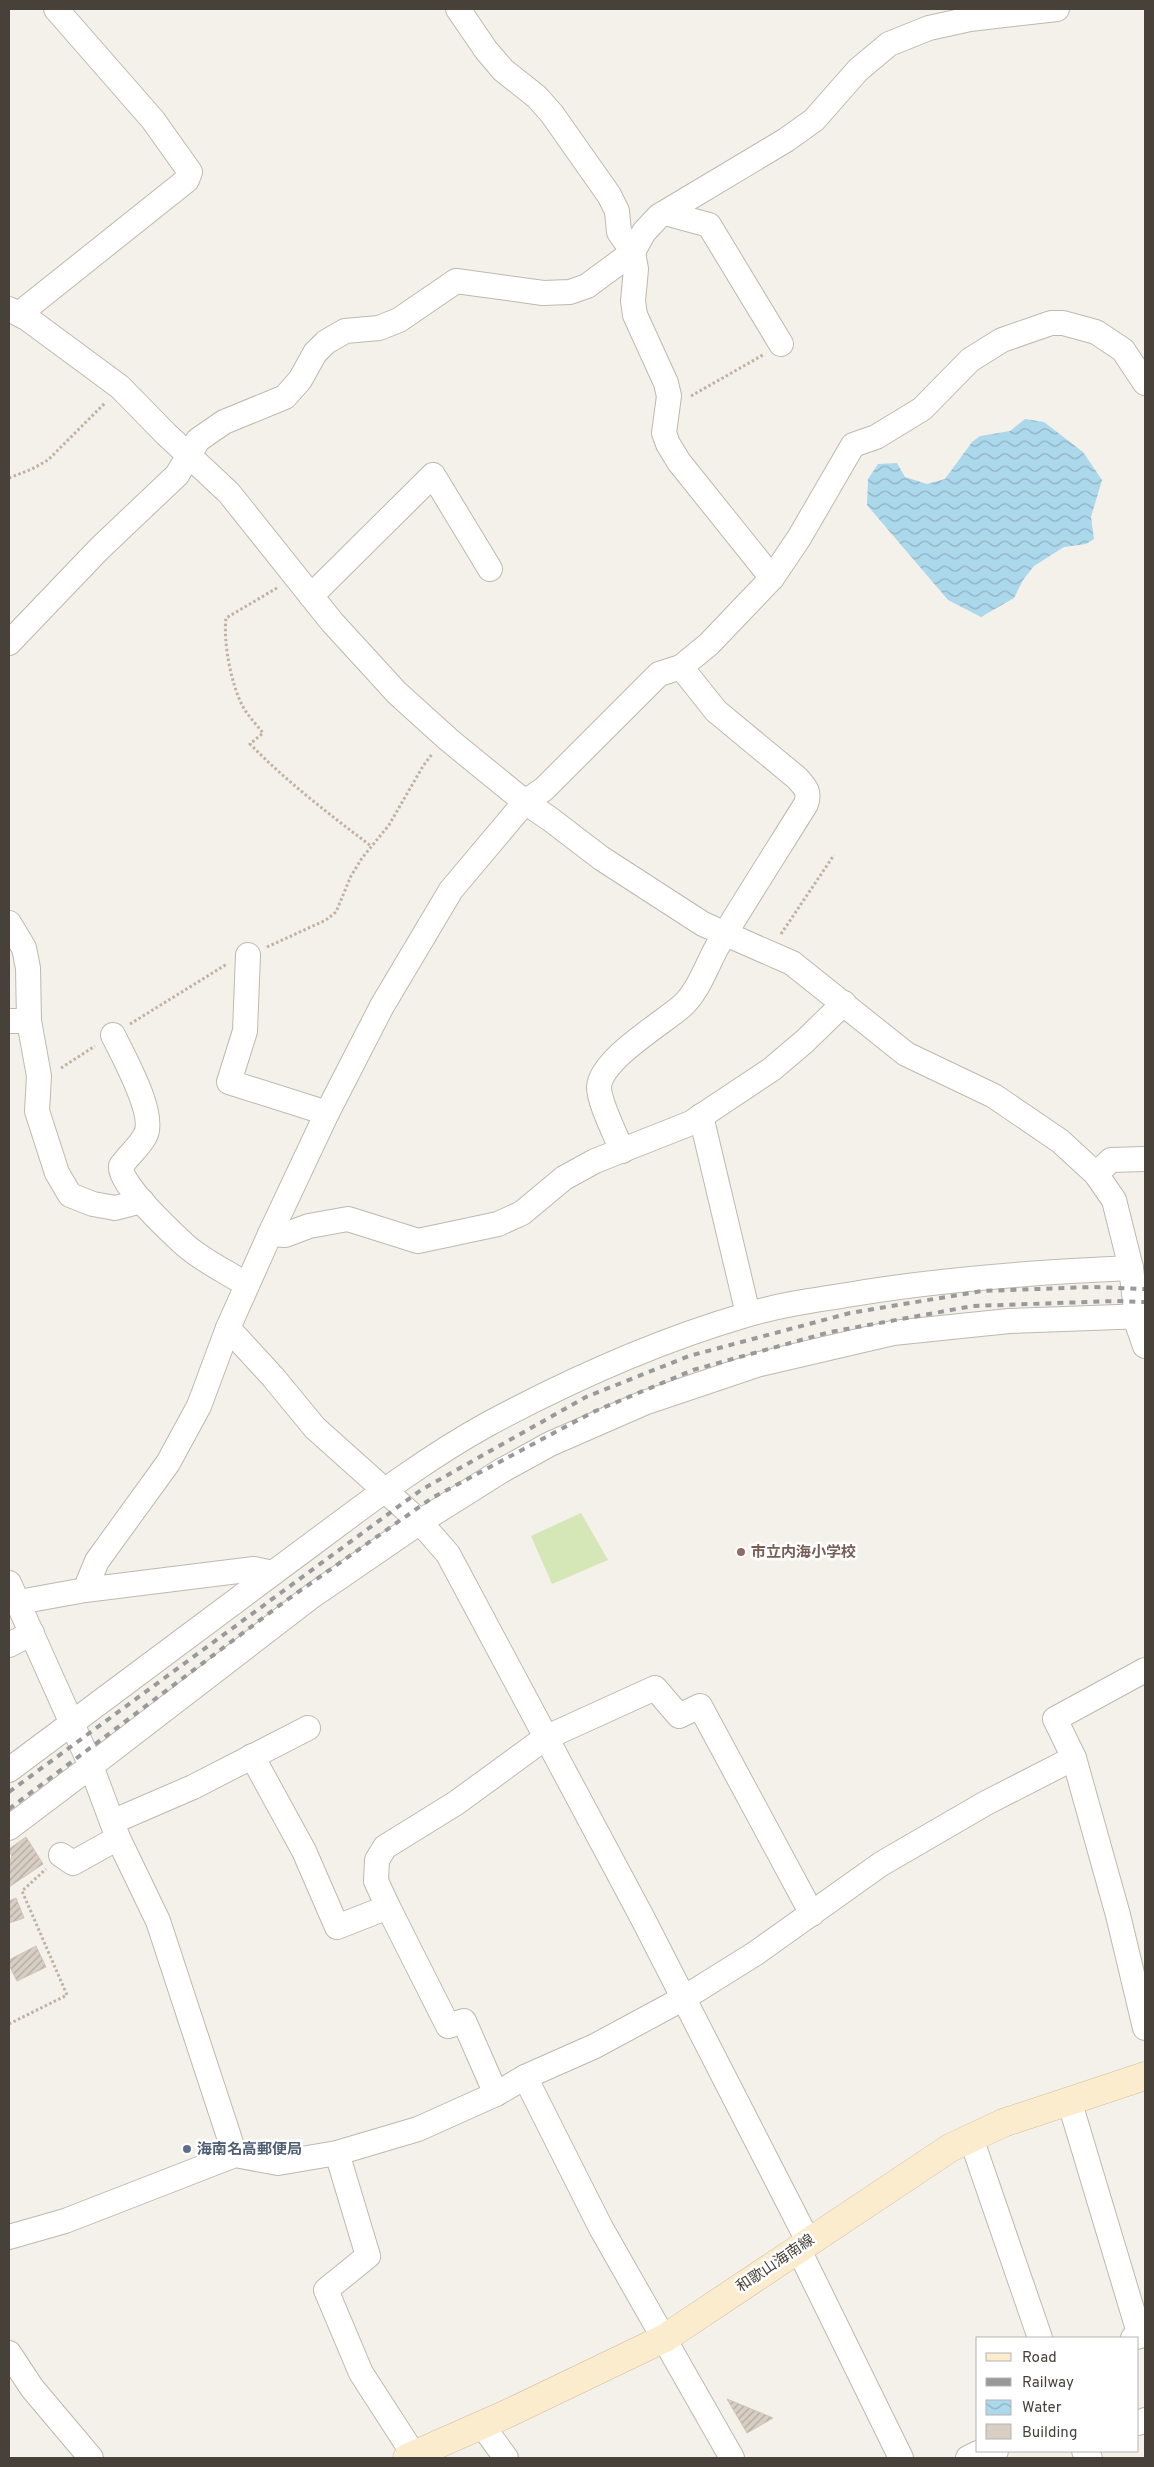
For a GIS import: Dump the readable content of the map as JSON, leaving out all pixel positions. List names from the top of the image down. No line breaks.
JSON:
{"streets":{"main road":["和歌山海南線"]},"places":["市立内海小学校","海南名高郵便局"],"legend":["Road","Railway","Water","Building"]}
